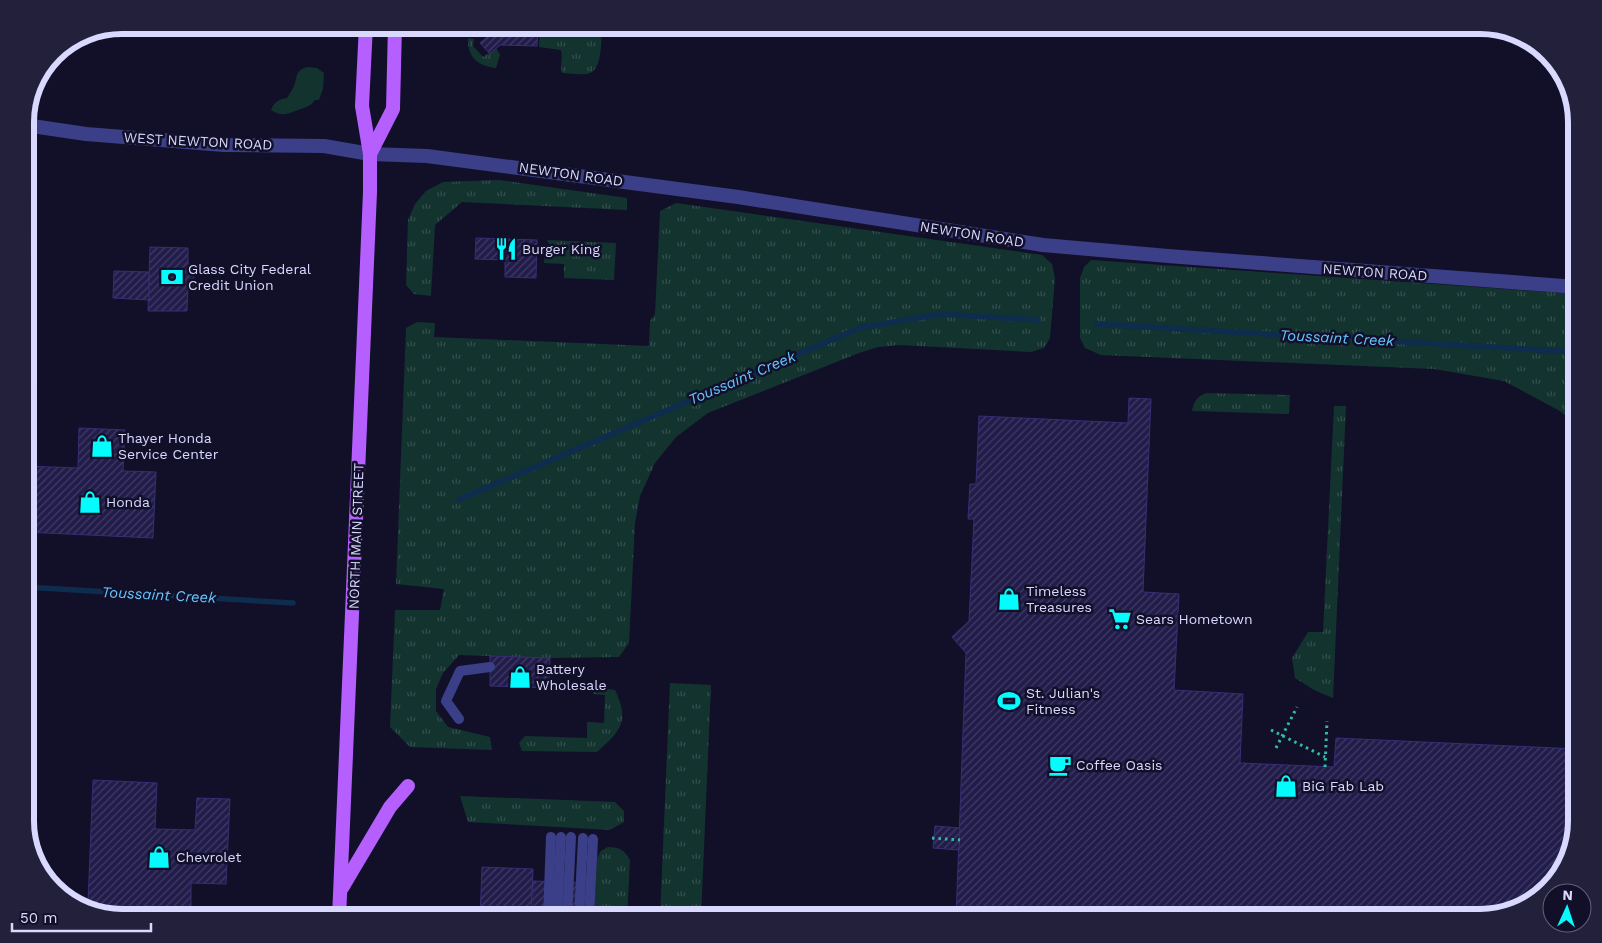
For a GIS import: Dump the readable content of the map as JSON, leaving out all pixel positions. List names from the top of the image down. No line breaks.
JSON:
{"streets":{"main road":["NORTH MAIN STREET"],"street":["WEST NEWTON ROAD","NEWTON ROAD"]},"crossings":[["WEST NEWTON ROAD","NEWTON ROAD"],["WEST NEWTON ROAD","NORTH MAIN STREET"],["NEWTON ROAD","NORTH MAIN STREET"]],"water":["Toussaint Creek"],"places":{"restaurant":["Burger King"],"bank":["Glass City Federal Credit Union"],"shop":["Thayer Honda Service Center","Honda","Timeless Treasures","Battery Wholesale","BiG Fab Lab","Chevrolet"],"supermarket":["Sears Hometown"],"sports":["St. Julian's Fitness"],"cafe":["Coffee Oasis"]},"scale_bar":"50 m","north":"top"}
